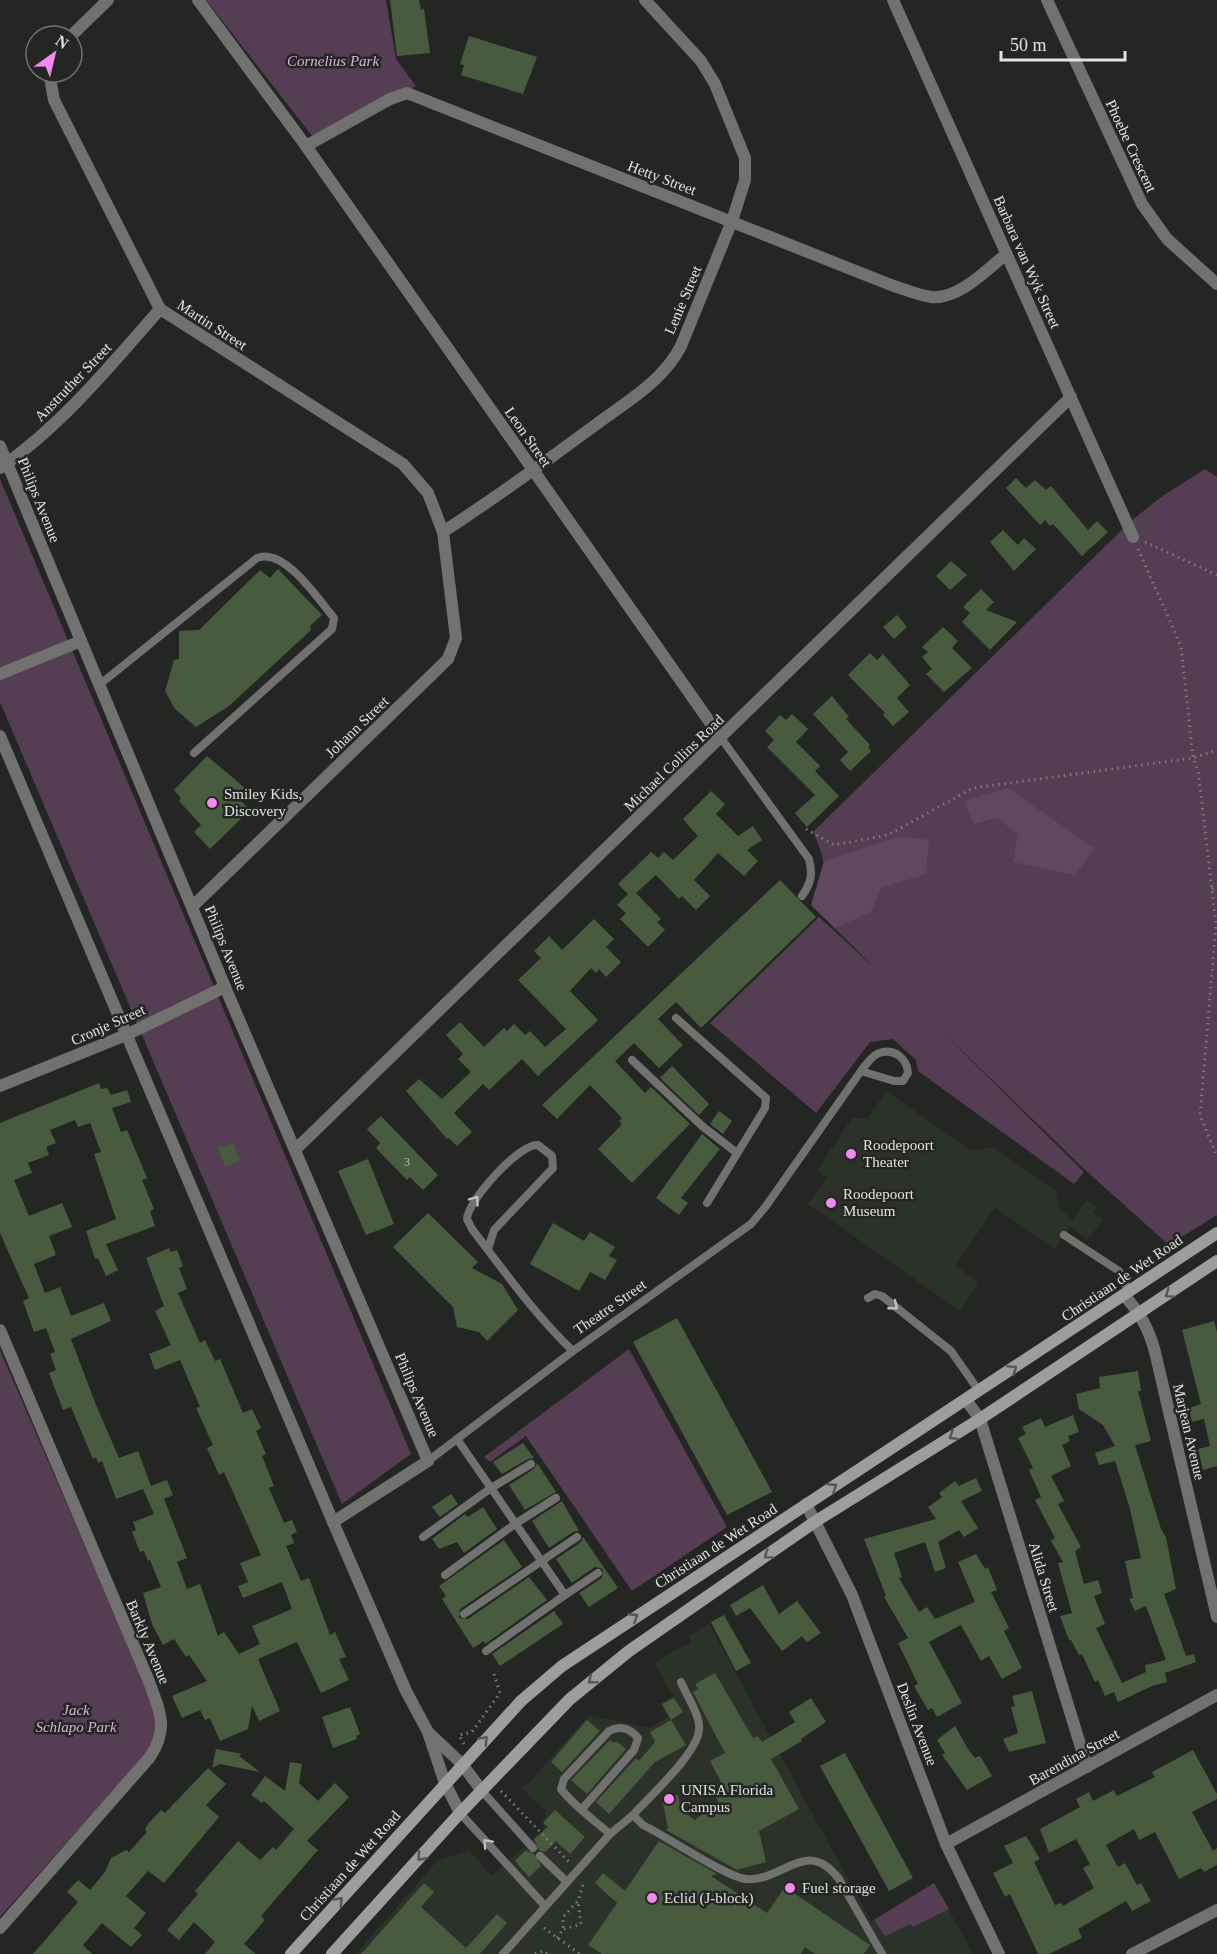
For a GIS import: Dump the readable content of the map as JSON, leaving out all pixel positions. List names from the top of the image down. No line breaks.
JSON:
{"streets":{"main road":["Christiaan de Wet Road"],"street":["Phoebe Crescent","Hetty Street","Barbara van Wyk Street","Lenie Street","Martin Street","Anstruther Street","Leon Street","Philips Avenue","Johann Street","Michael Collins Road","Cronje Street","Theatre Street","Marjean Avenue","Alida Street","Barkly Avenue","Deslin Avenue","Barendina Street"]},"crossings":[["Hetty Street","Barbara van Wyk Street"],["Hetty Street","Lenie Street"],["Hetty Street","Leon Street"],["Barbara van Wyk Street","Michael Collins Road"],["Lenie Street","Martin Street"],["Lenie Street","Leon Street"],["Lenie Street","Johann Street"],["Martin Street","Anstruther Street"],["Martin Street","Johann Street"],["Anstruther Street","Philips Avenue"],["Leon Street","Michael Collins Road"],["Philips Avenue","Johann Street"],["Philips Avenue","Michael Collins Road"],["Philips Avenue","Cronje Street"],["Philips Avenue","Theatre Street"],["Christiaan de Wet Road","Marjean Avenue"],["Christiaan de Wet Road","Alida Street"],["Christiaan de Wet Road","Deslin Avenue"],["Alida Street","Barendina Street"],["Deslin Avenue","Barendina Street"]],"parks":["Cornelius Park","Jack Schlapo Park"],"places":["Smiley Kids, Discovery","Roodepoort Theater","Roodepoort Museum","UNISA Florida Campus","Fuel storage","Eclid (J-block)"],"house_numbers":["3"],"scale_bar":"50 m","north":"top right"}
